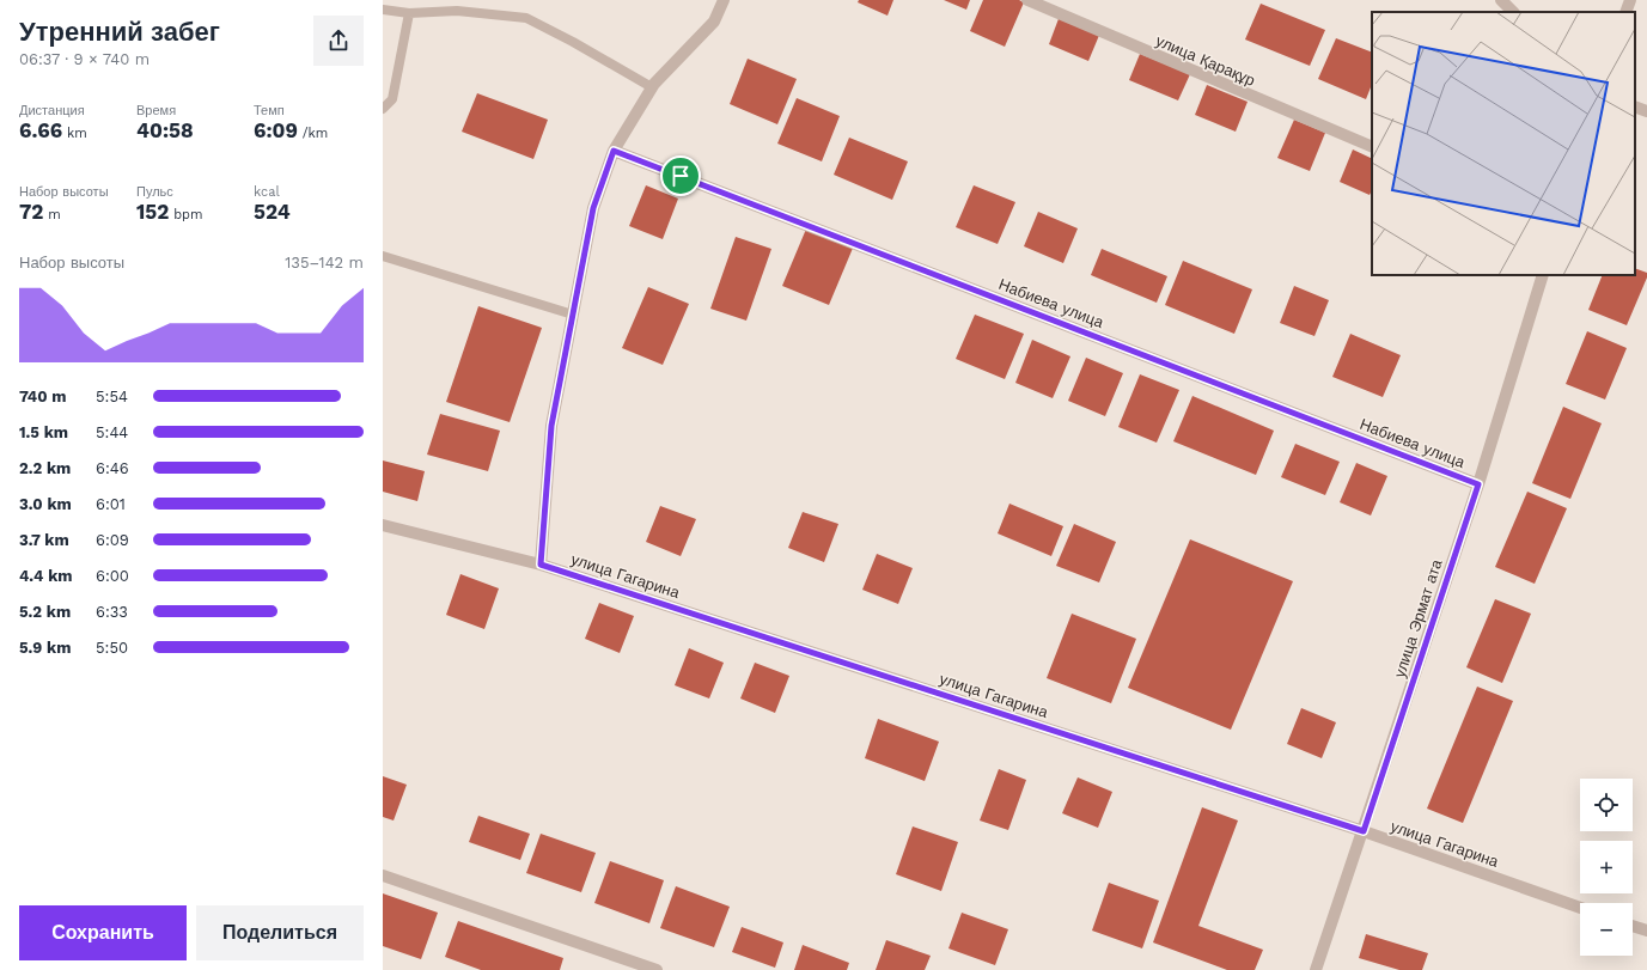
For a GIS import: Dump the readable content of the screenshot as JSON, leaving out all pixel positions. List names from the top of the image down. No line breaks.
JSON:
{"streets":{"street":["улица Қарақұр","Набиева улица","улица Гагарина","улица Эрмат ата"]},"crossings":[["Набиева улица","улица Эрмат ата"],["улица Гагарина","улица Эрмат ата"]],"page":{"heading":["Утренний забег","06:37 · 9 × 740 m"],"stats":[["Дистанция","6.66 km"],["Время","40:58"],["Темп","6:09 /km"],["Набор высоты","72 m"],["Пульс","152 bpm"],["kcal","524"]],"chart":["Набор высоты","135–142 m"],"list":[{"name":"740 m","note":"5:54"},{"name":"1.5 km","note":"5:44"},{"name":"2.2 km","note":"6:46"},{"name":"3.0 km","note":"6:01"},{"name":"3.7 km","note":"6:09"},{"name":"4.4 km","note":"6:00"},{"name":"5.2 km","note":"6:33"},{"name":"5.9 km","note":"5:50"}],"map_buttons":["+","−"],"buttons":["Сохранить","Поделиться"]}}
